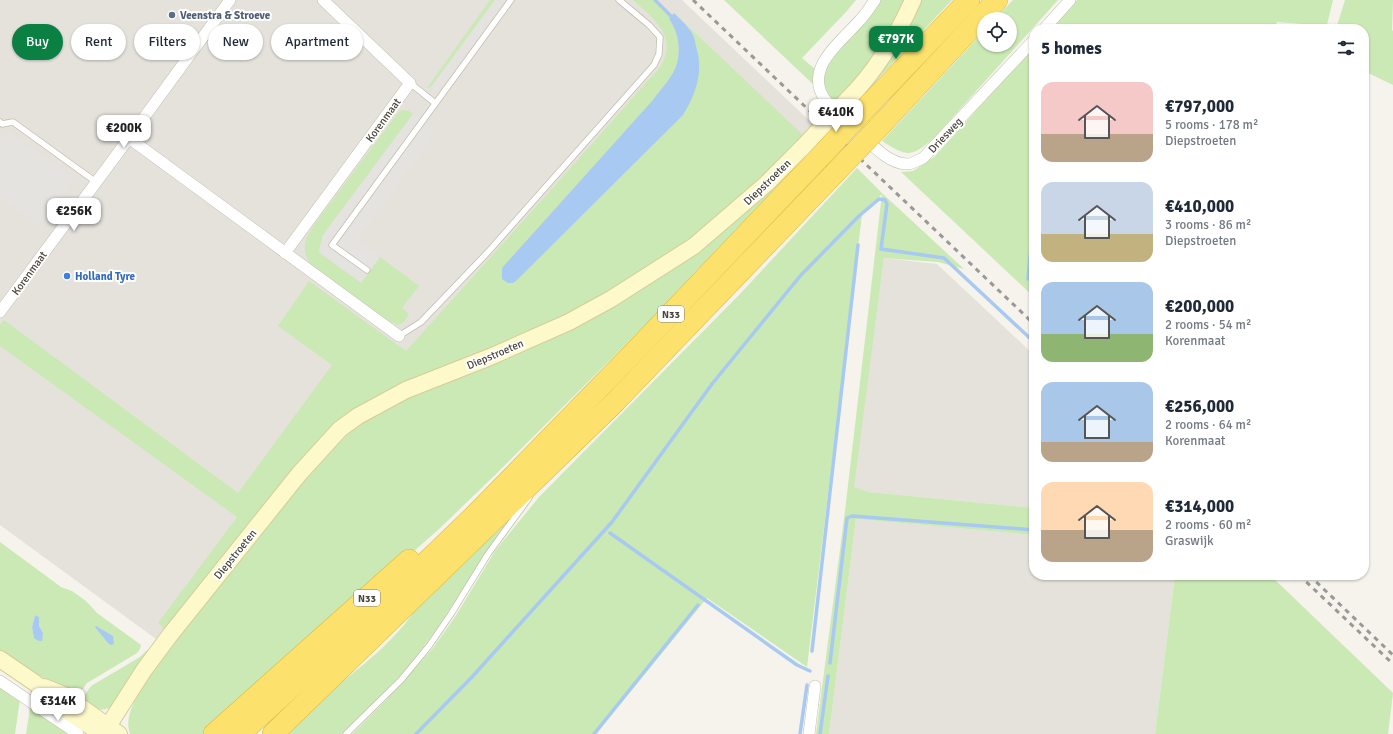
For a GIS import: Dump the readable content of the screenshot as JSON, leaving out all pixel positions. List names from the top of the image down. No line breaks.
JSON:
{"streets":{"highway":["N33"],"street":["Korenmaat","Driesweg","Diepstroeten"]},"crossings":[["Diepstroeten","N33"]],"places":["Veenstra & Stroeve","Holland Tyre"],"page":{"chip":["Buy","Rent","Filters","New","Apartment"],"heading":"5 homes","price":["€797K","€410K","€200K","€256K","€314K"],"list":[{"name":"€797,000","note":"5 rooms · 178 m² · Diepstroeten"},{"name":"€410,000","note":"3 rooms · 86 m² · Diepstroeten"},{"name":"€200,000","note":"2 rooms · 54 m² · Korenmaat"},{"name":"€256,000","note":"2 rooms · 64 m² · Korenmaat"},{"name":"€314,000","note":"2 rooms · 60 m² · Graswijk"}]}}
